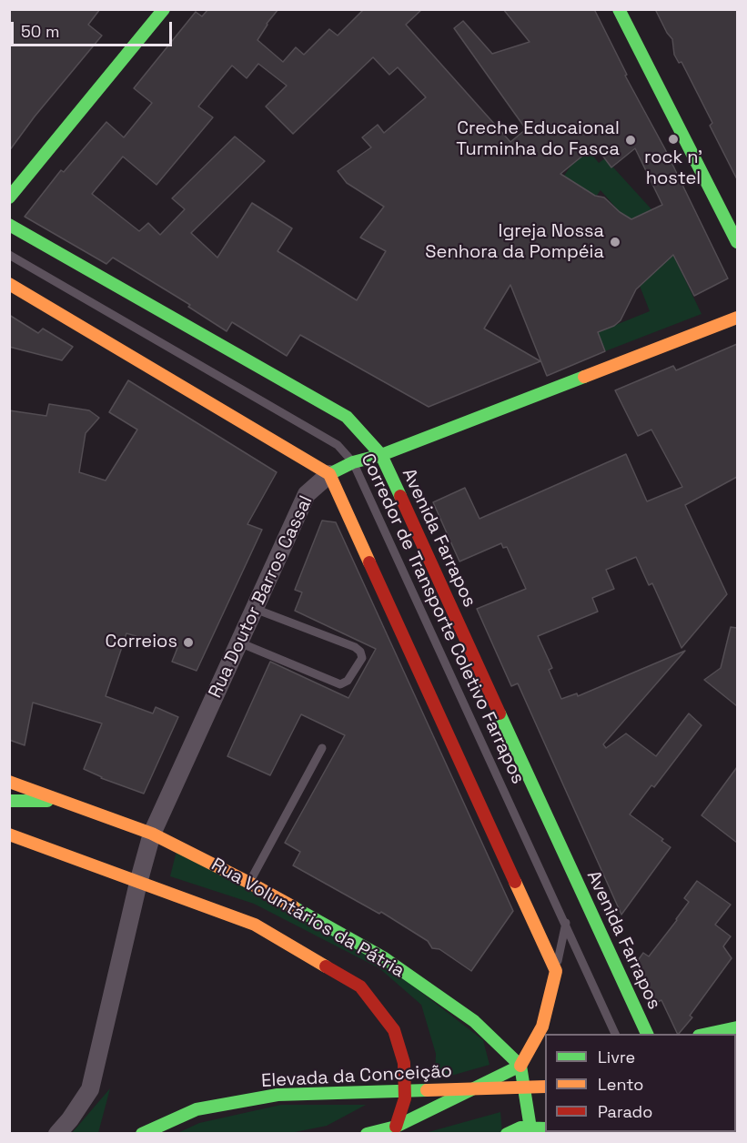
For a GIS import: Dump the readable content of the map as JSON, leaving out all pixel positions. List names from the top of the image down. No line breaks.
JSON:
{"streets":{"main road":["Avenida Farrapos","Rua Doutor Barros Cassal","Rua Voluntários da Pátria","Elevada da Conceição"],"lane":["Corredor de Transporte Coletivo Farrapos"]},"crossings":[["Avenida Farrapos","Rua Doutor Barros Cassal"],["Rua Doutor Barros Cassal","Corredor de Transporte Coletivo Farrapos"],["Rua Doutor Barros Cassal","Rua Voluntários da Pátria"]],"places":["rock n' hostel","Creche Educaional Turminha do Fasca","Igreja Nossa Senhora da Pompéia","Correios"],"legend":["Livre","Lento","Parado"],"scale_bar":"50 m"}
